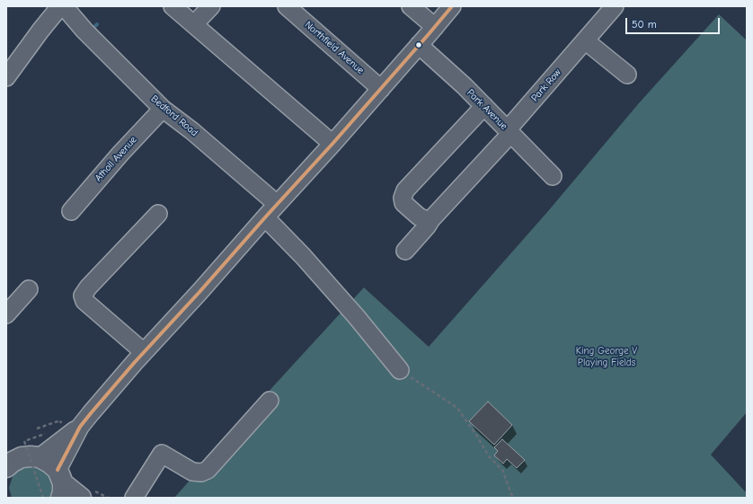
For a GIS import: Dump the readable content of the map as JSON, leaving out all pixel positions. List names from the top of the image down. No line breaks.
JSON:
{"streets":{"street":["Northfield Avenue","Park Row","Park Avenue","Bedford Road","Atholl Avenue"]},"crossings":[["Park Row","Park Avenue"],["Bedford Road","Atholl Avenue"]],"parks":["King George V Playing Fields"],"scale_bar":"50 m"}
